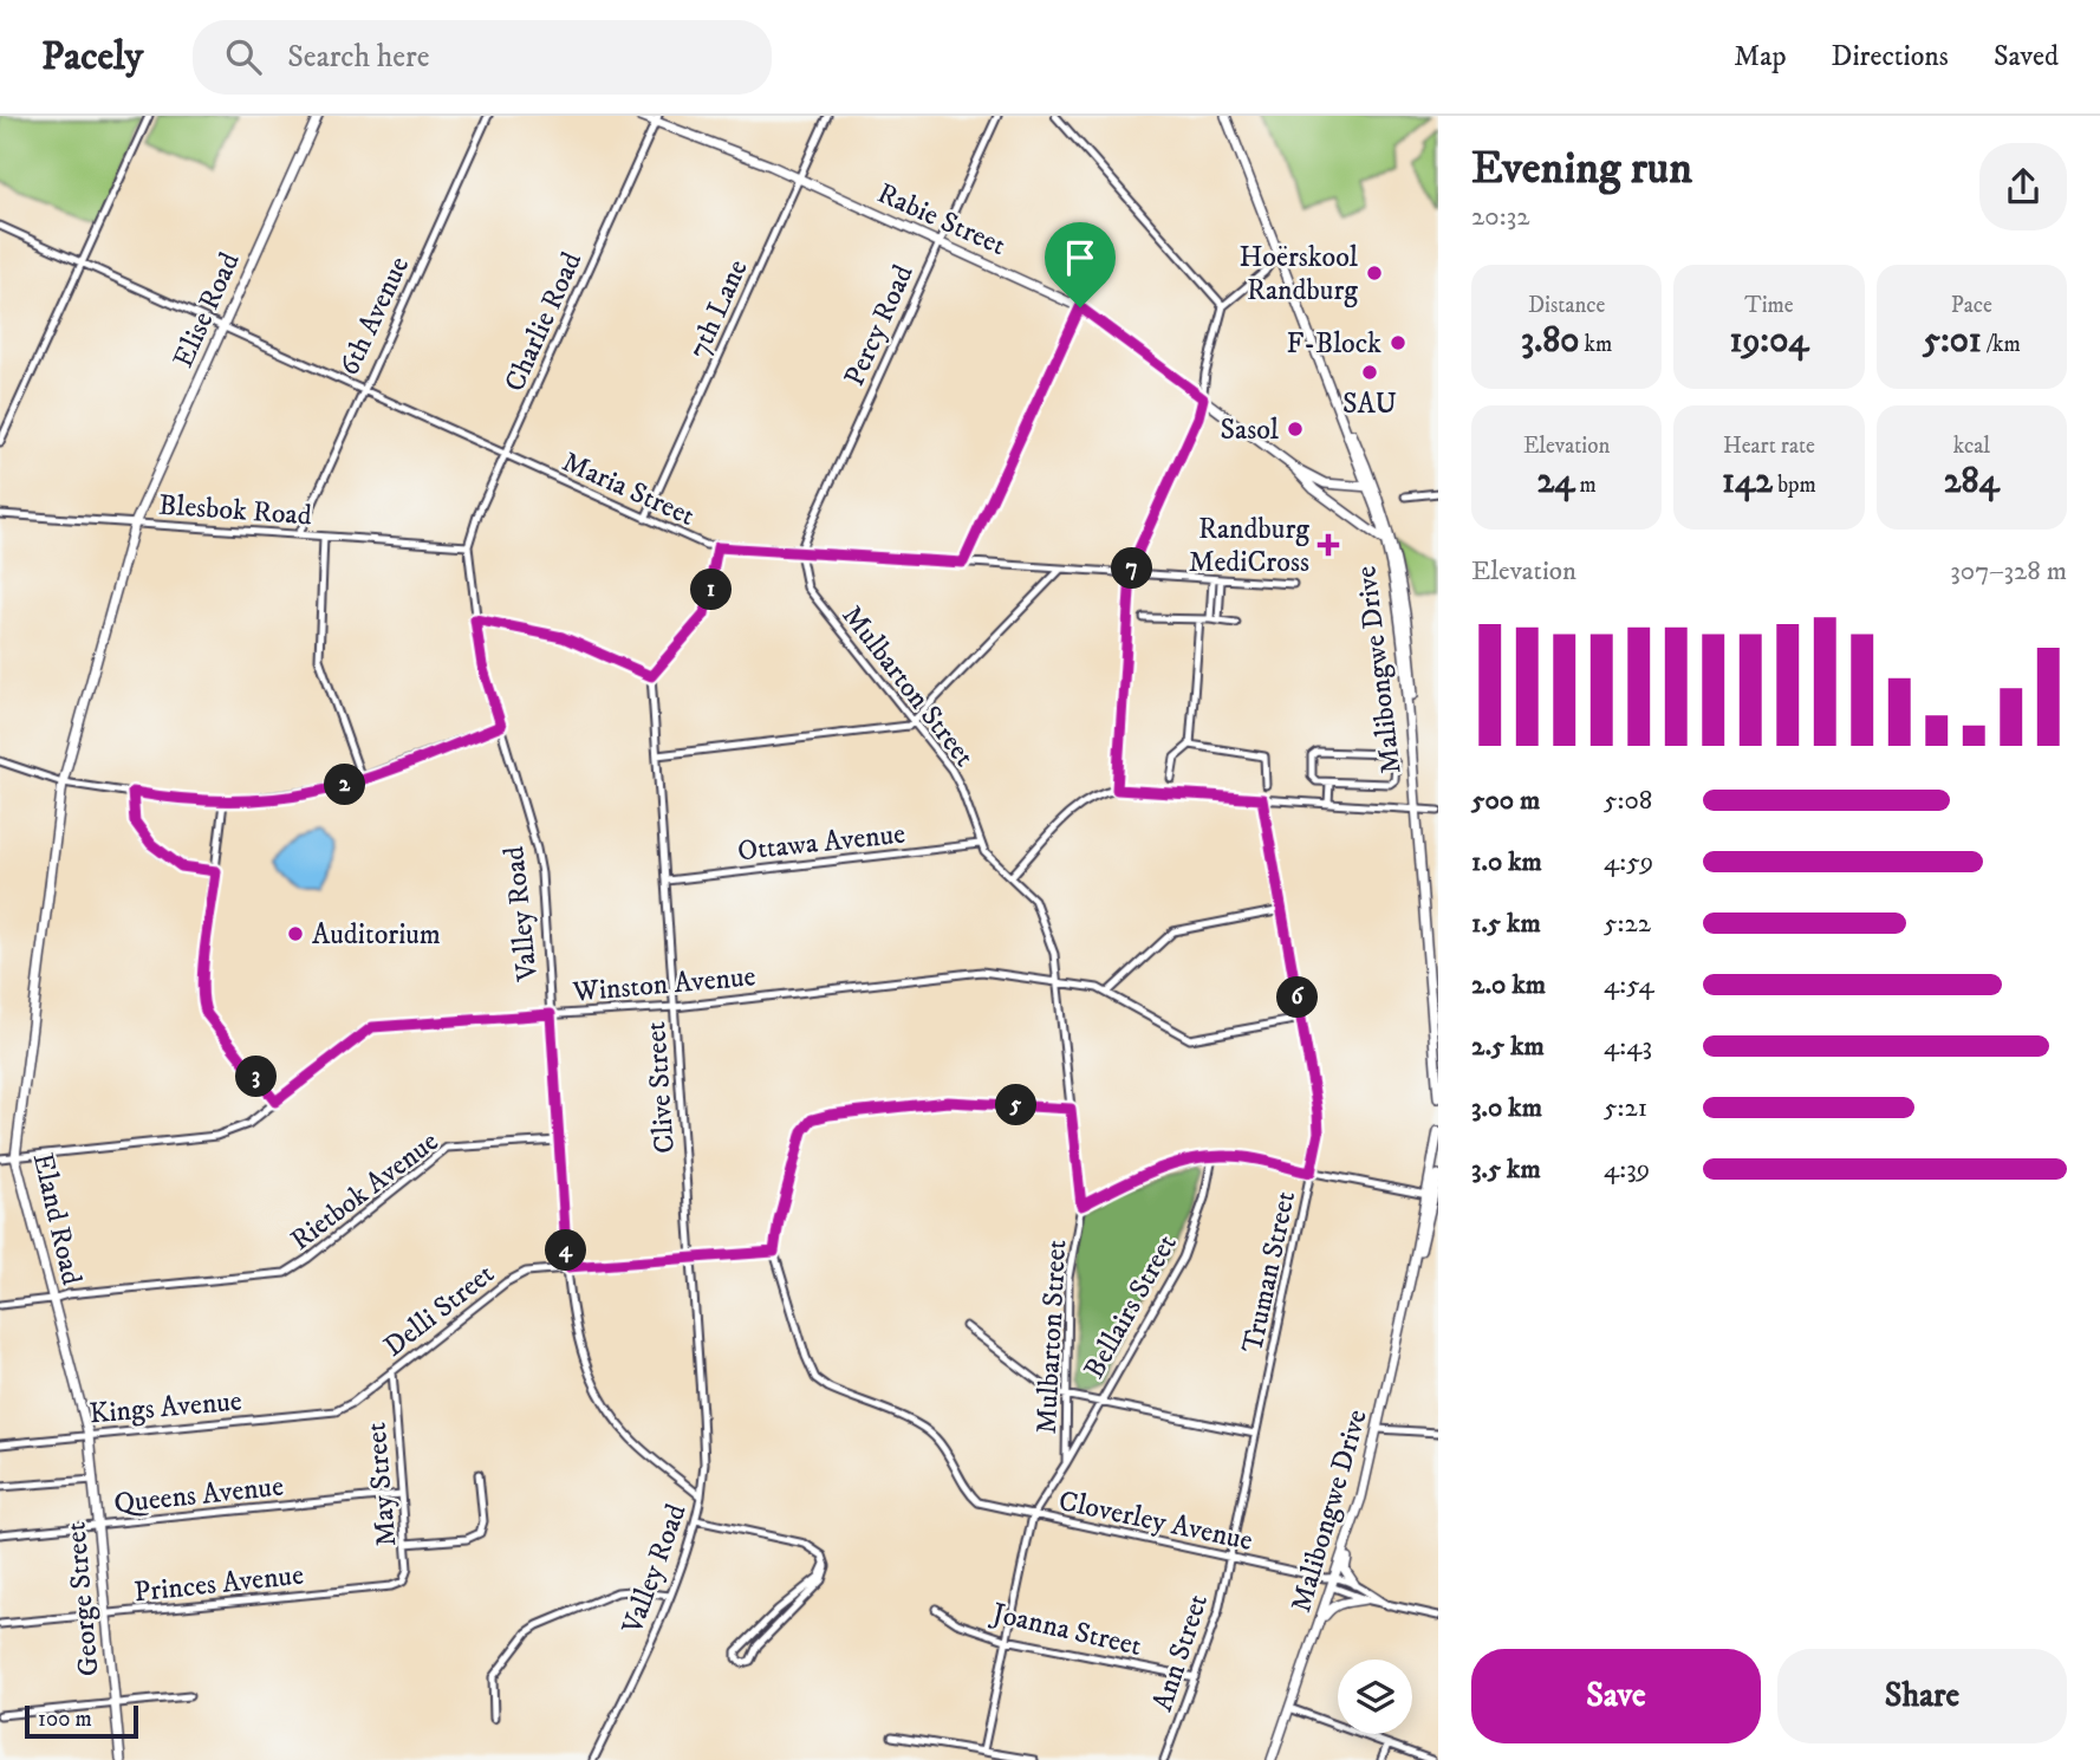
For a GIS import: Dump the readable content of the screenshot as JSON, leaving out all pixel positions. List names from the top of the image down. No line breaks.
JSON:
{"streets":{"main road":["Rabie Street","Elise Road","Malibongwe Drive","Eland Road","George Street"],"street":["7th Lane","6th Avenue","Charlie Road","Percy Road","Maria Street","Blesbok Road","Mulbarton Street","Ottawa Avenue","Valley Road","Winston Avenue","Clive Street","Rietbok Avenue","Truman Street","Bellairs Street","Delli Street","Kings Avenue","May Street","Queens Avenue","Cloverley Avenue","Princes Avenue","Joanna Street","Ann Street"]},"crossings":[["Rabie Street","7th Lane"],["Rabie Street","Charlie Road"],["Rabie Street","Percy Road"],["Rabie Street","Malibongwe Drive"],["7th Lane","Maria Street"],["Elise Road","Maria Street"],["Elise Road","Blesbok Road"],["Elise Road","Eland Road"],["6th Avenue","Maria Street"],["6th Avenue","Blesbok Road"],["Charlie Road","Maria Street"],["Charlie Road","Blesbok Road"],["Charlie Road","Valley Road"],["Percy Road","Maria Street"],["Percy Road","Mulbarton Street"],["Maria Street","Mulbarton Street"],["Blesbok Road","Valley Road"],["Blesbok Road","Eland Road"],["Malibongwe Drive","Cloverley Avenue"],["Mulbarton Street","Ottawa Avenue"],["Mulbarton Street","Winston Avenue"],["Mulbarton Street","Bellairs Street"],["Ottawa Avenue","Clive Street"],["Valley Road","Winston Avenue"],["Valley Road","Clive Street"],["Valley Road","Rietbok Avenue"],["Valley Road","Delli Street"],["Winston Avenue","Clive Street"],["Winston Avenue","Eland Road"],["Winston Avenue","Truman Street"],["Clive Street","Delli Street"],["Rietbok Avenue","Eland Road"],["Eland Road","Kings Avenue"],["Eland Road","George Street"],["Truman Street","Cloverley Avenue"],["Truman Street","Ann Street"],["Bellairs Street","Cloverley Avenue"],["Bellairs Street","Joanna Street"],["Delli Street","Kings Avenue"],["Delli Street","May Street"],["Delli Street","Cloverley Avenue"],["Kings Avenue","George Street"],["May Street","Queens Avenue"],["May Street","Princes Avenue"],["Queens Avenue","George Street"],["Cloverley Avenue","Ann Street"],["Princes Avenue","George Street"],["Joanna Street","Ann Street"]],"places":{"other":["Hoërskool Randburg","F-Block","SAU","Sasol","Auditorium"],"health":["Randburg MediCross"]},"scale_bar":"100 m","page":{"header":"Pacely","search":"Search here","nav":["Map","Directions","Saved"],"heading":["Evening run","20:32"],"stats":[["Distance","3.80 km"],["Time","19:04"],["Pace","5:01 /km"],["Elevation","24 m"],["Heart rate","142 bpm"],["kcal","284"]],"chart":["Elevation","307–328 m"],"pins":["7","1","2","6","3","5","4"],"list":[{"name":"500 m","note":"5:08"},{"name":"1.0 km","note":"4:59"},{"name":"1.5 km","note":"5:22"},{"name":"2.0 km","note":"4:54"},{"name":"2.5 km","note":"4:43"},{"name":"3.0 km","note":"5:21"},{"name":"3.5 km","note":"4:39"}],"buttons":["Save","Share"],"scale":"100 m"}}
